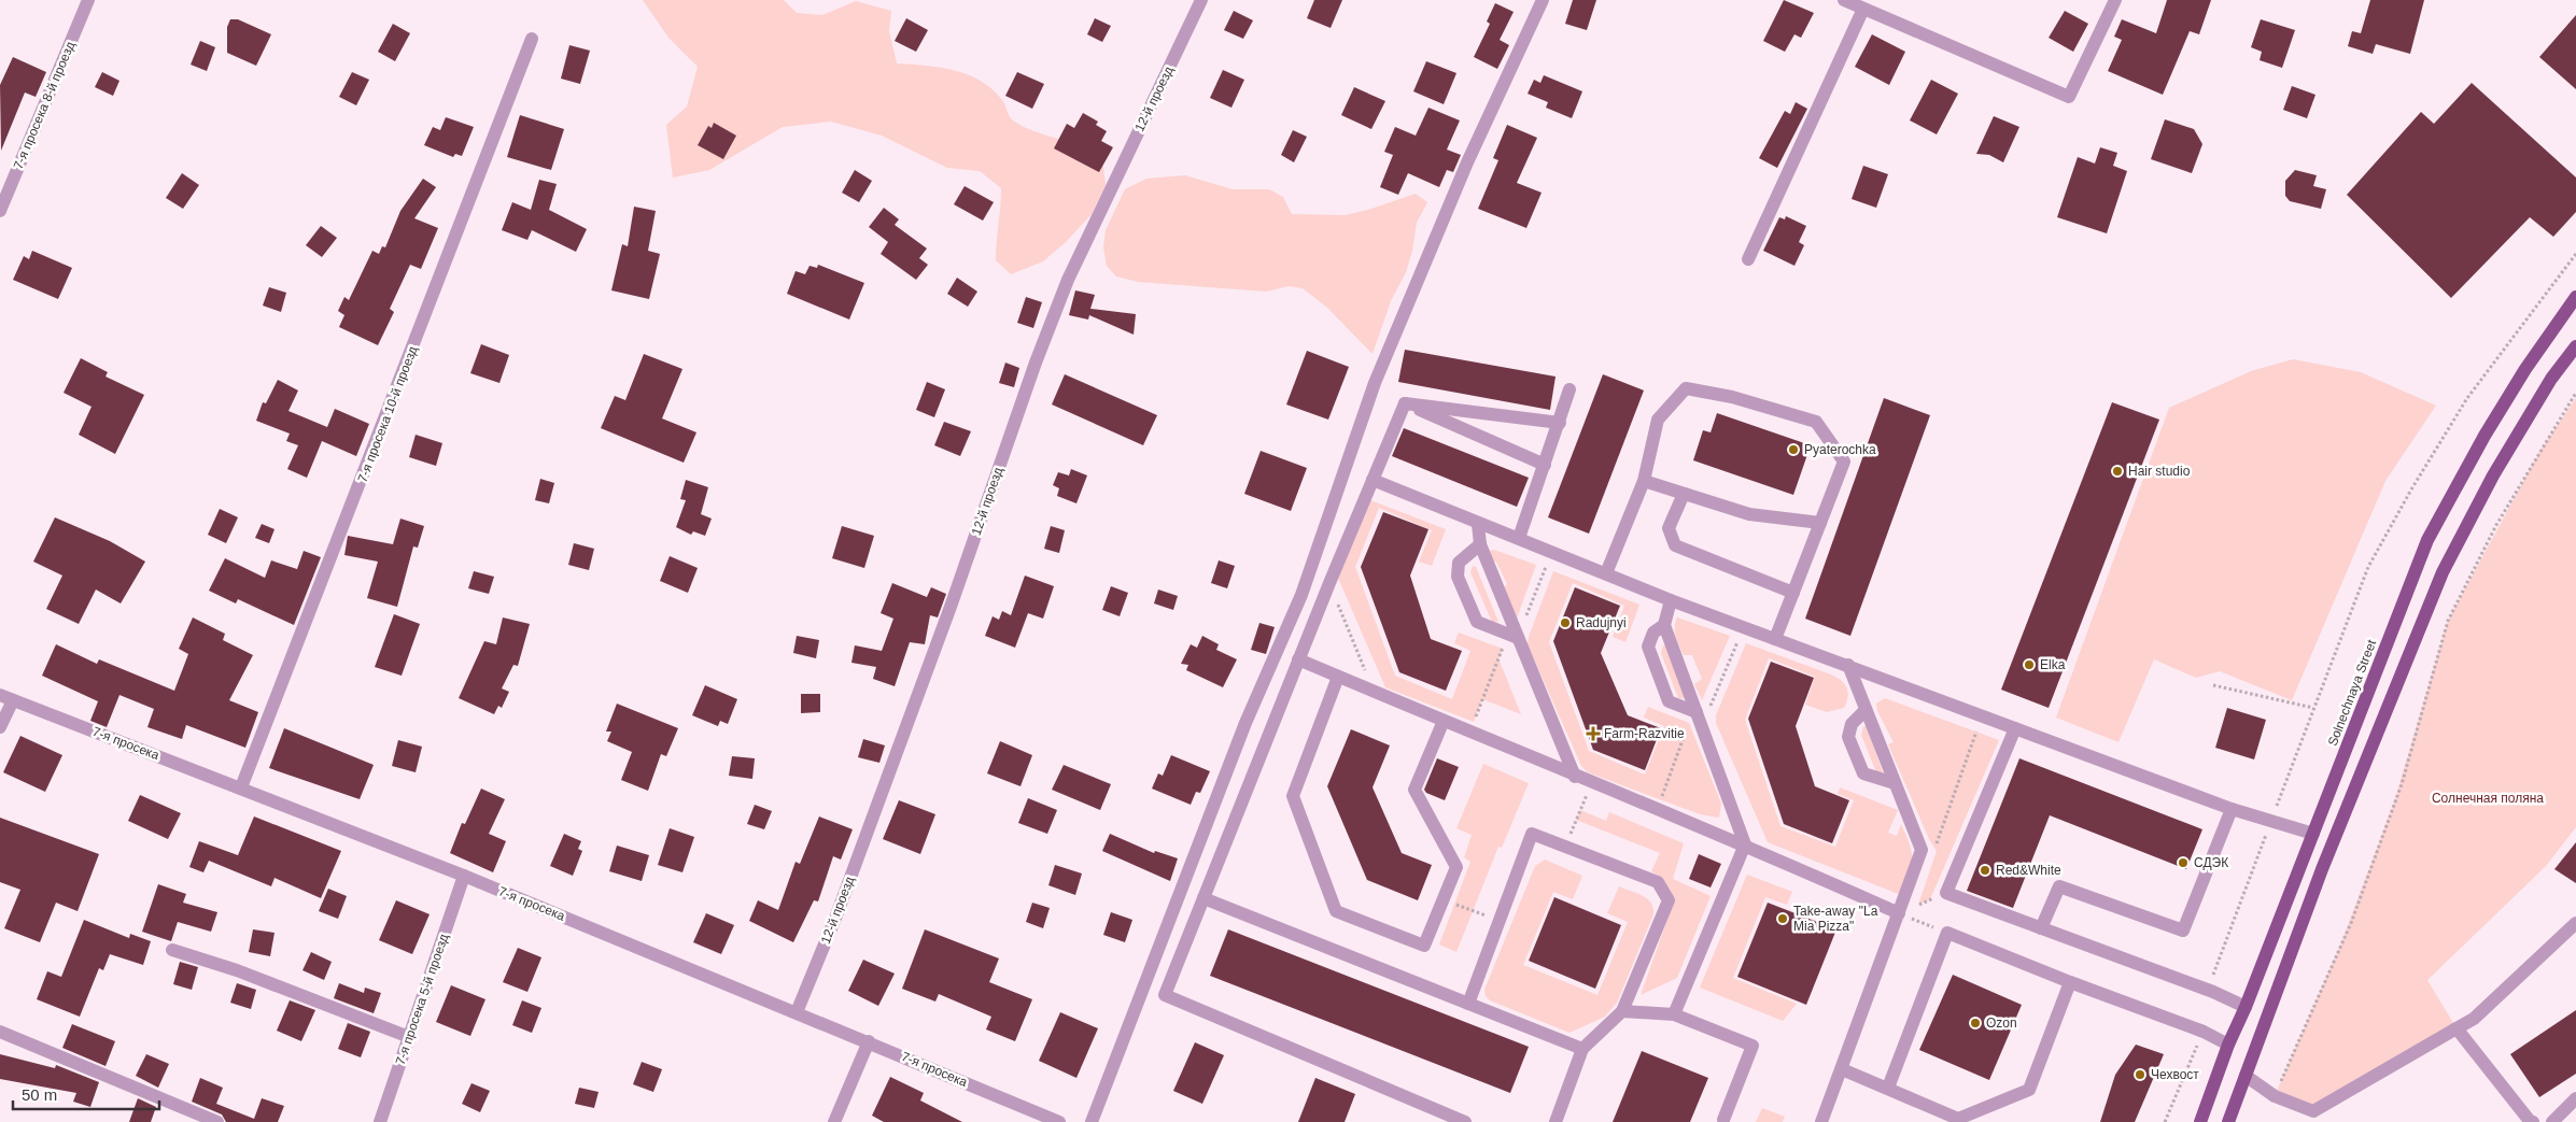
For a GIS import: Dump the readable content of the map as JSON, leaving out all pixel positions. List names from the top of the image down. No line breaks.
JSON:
{"streets":{"main road":["Solnechnaya Street"],"street":["12-й проезд","7-я просека 8-й проезд","7-я просека 10-й проезд","7-я просека","7-я просека 5-й проезд"]},"crossings":[["12-й проезд","7-я просека"],["7-я просека 10-й проезд","7-я просека"],["7-я просека","7-я просека 5-й проезд"]],"parks":["Солнечная поляна"],"places":{"other":["Pyaterochka","Hair studio","Radujnyi","Elka","СДЭК","Red&White","Take-away \"La Mia Pizza\"","Ozon","Чехвост"],"health":["Farm-Razvitie"]},"scale_bar":"50 m"}
